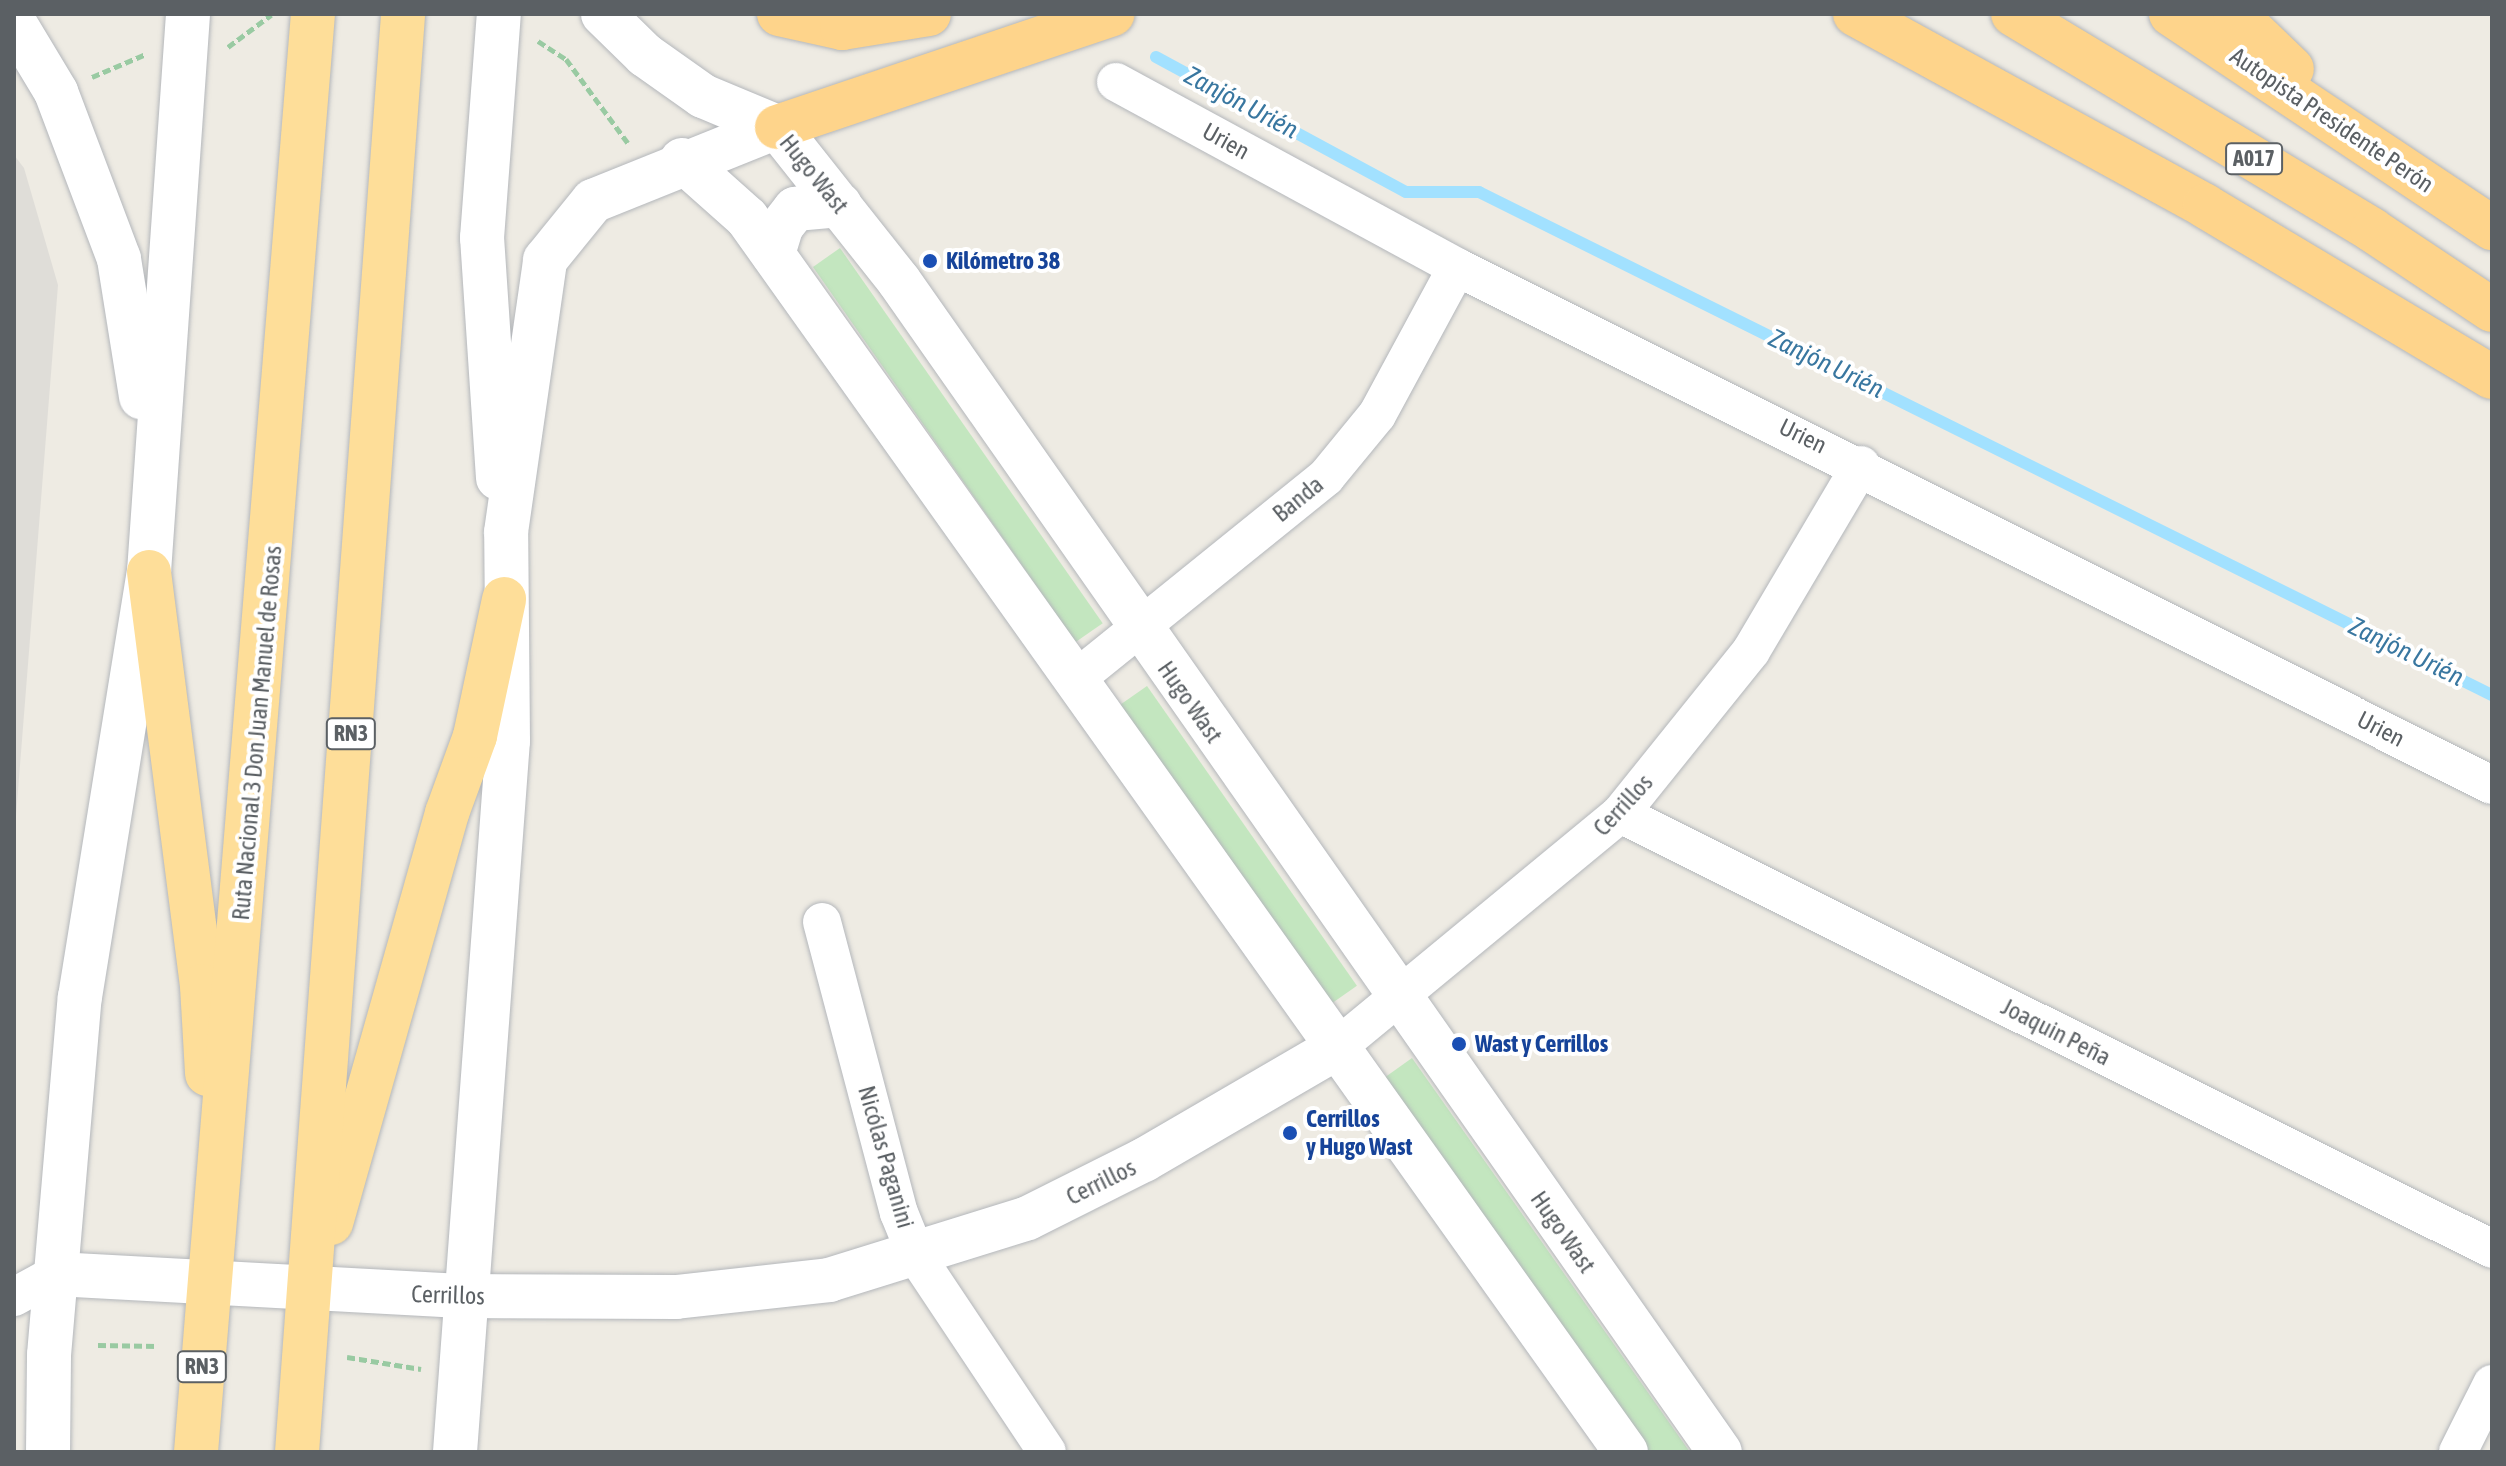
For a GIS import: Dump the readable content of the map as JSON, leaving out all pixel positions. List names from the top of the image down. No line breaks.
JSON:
{"streets":{"highway":["Autopista Presidente Perón","A017","Ruta Nacional 3 Don Juan Manuel de Rosas","RN3"],"street":["Urien","Hugo Wast","Banda","Cerrillos","Joaquin Peña","Nicólas Paganini"]},"crossings":[["Urien","Banda"],["Urien","Cerrillos"],["Hugo Wast","Banda"],["Hugo Wast","Cerrillos"],["Ruta Nacional 3 Don Juan Manuel de Rosas","Cerrillos"],["RN3","Cerrillos"],["Cerrillos","Joaquin Peña"],["Cerrillos","Nicólas Paganini"]],"water":["Zanjón Urién"],"places":["Kilómetro 38","Wast y Cerrillos","Cerrillos y Hugo Wast"]}
